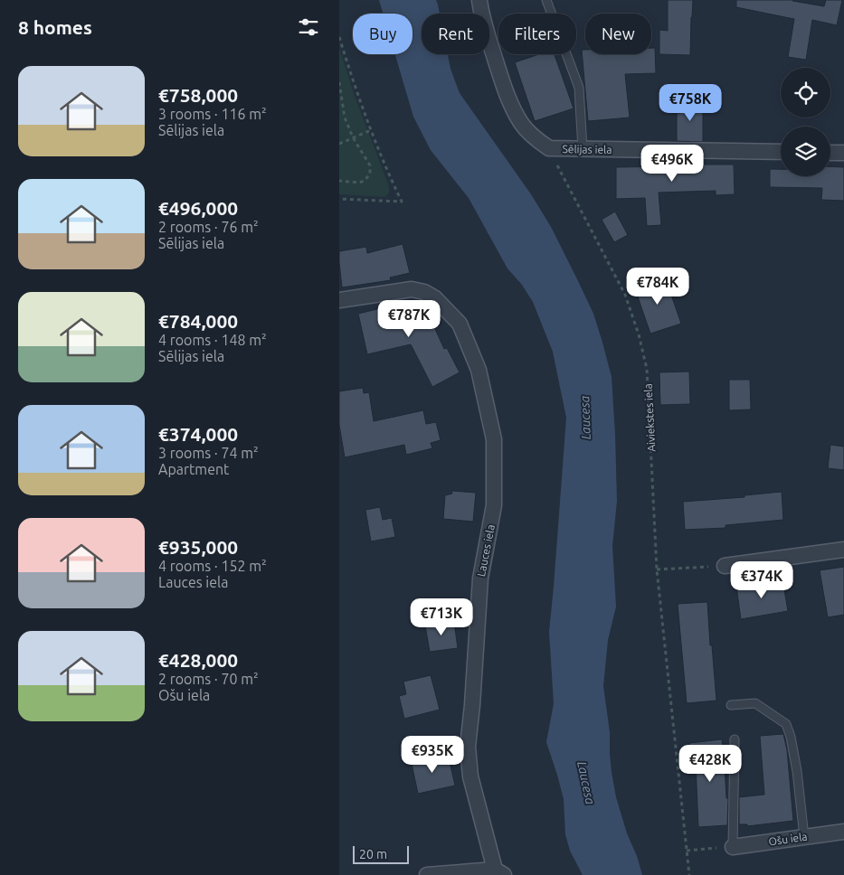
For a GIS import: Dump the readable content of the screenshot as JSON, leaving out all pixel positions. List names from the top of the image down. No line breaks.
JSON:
{"streets":{"street":["Sēlijas iela","Lauces iela","Ošu iela"],"path":["Aiviekstes iela"]},"crossings":[["Sēlijas iela","Aiviekstes iela"]],"water":["Laucesa"],"scale_bar":"20 m","page":{"heading":"8 homes","chip":["Buy","Rent","Filters","New"],"list":[{"name":"€758,000","note":"3 rooms · 116 m² · Sēlijas iela"},{"name":"€496,000","note":"2 rooms · 76 m² · Sēlijas iela"},{"name":"€784,000","note":"4 rooms · 148 m² · Sēlijas iela"},{"name":"€374,000","note":"3 rooms · 74 m² · Apartment"},{"name":"€935,000","note":"4 rooms · 152 m² · Lauces iela"},{"name":"€428,000","note":"2 rooms · 70 m² · Ošu iela"}],"price":["€758K","€496K","€784K","€787K","€374K","€713K","€935K","€428K"],"scale":"20 m"}}
